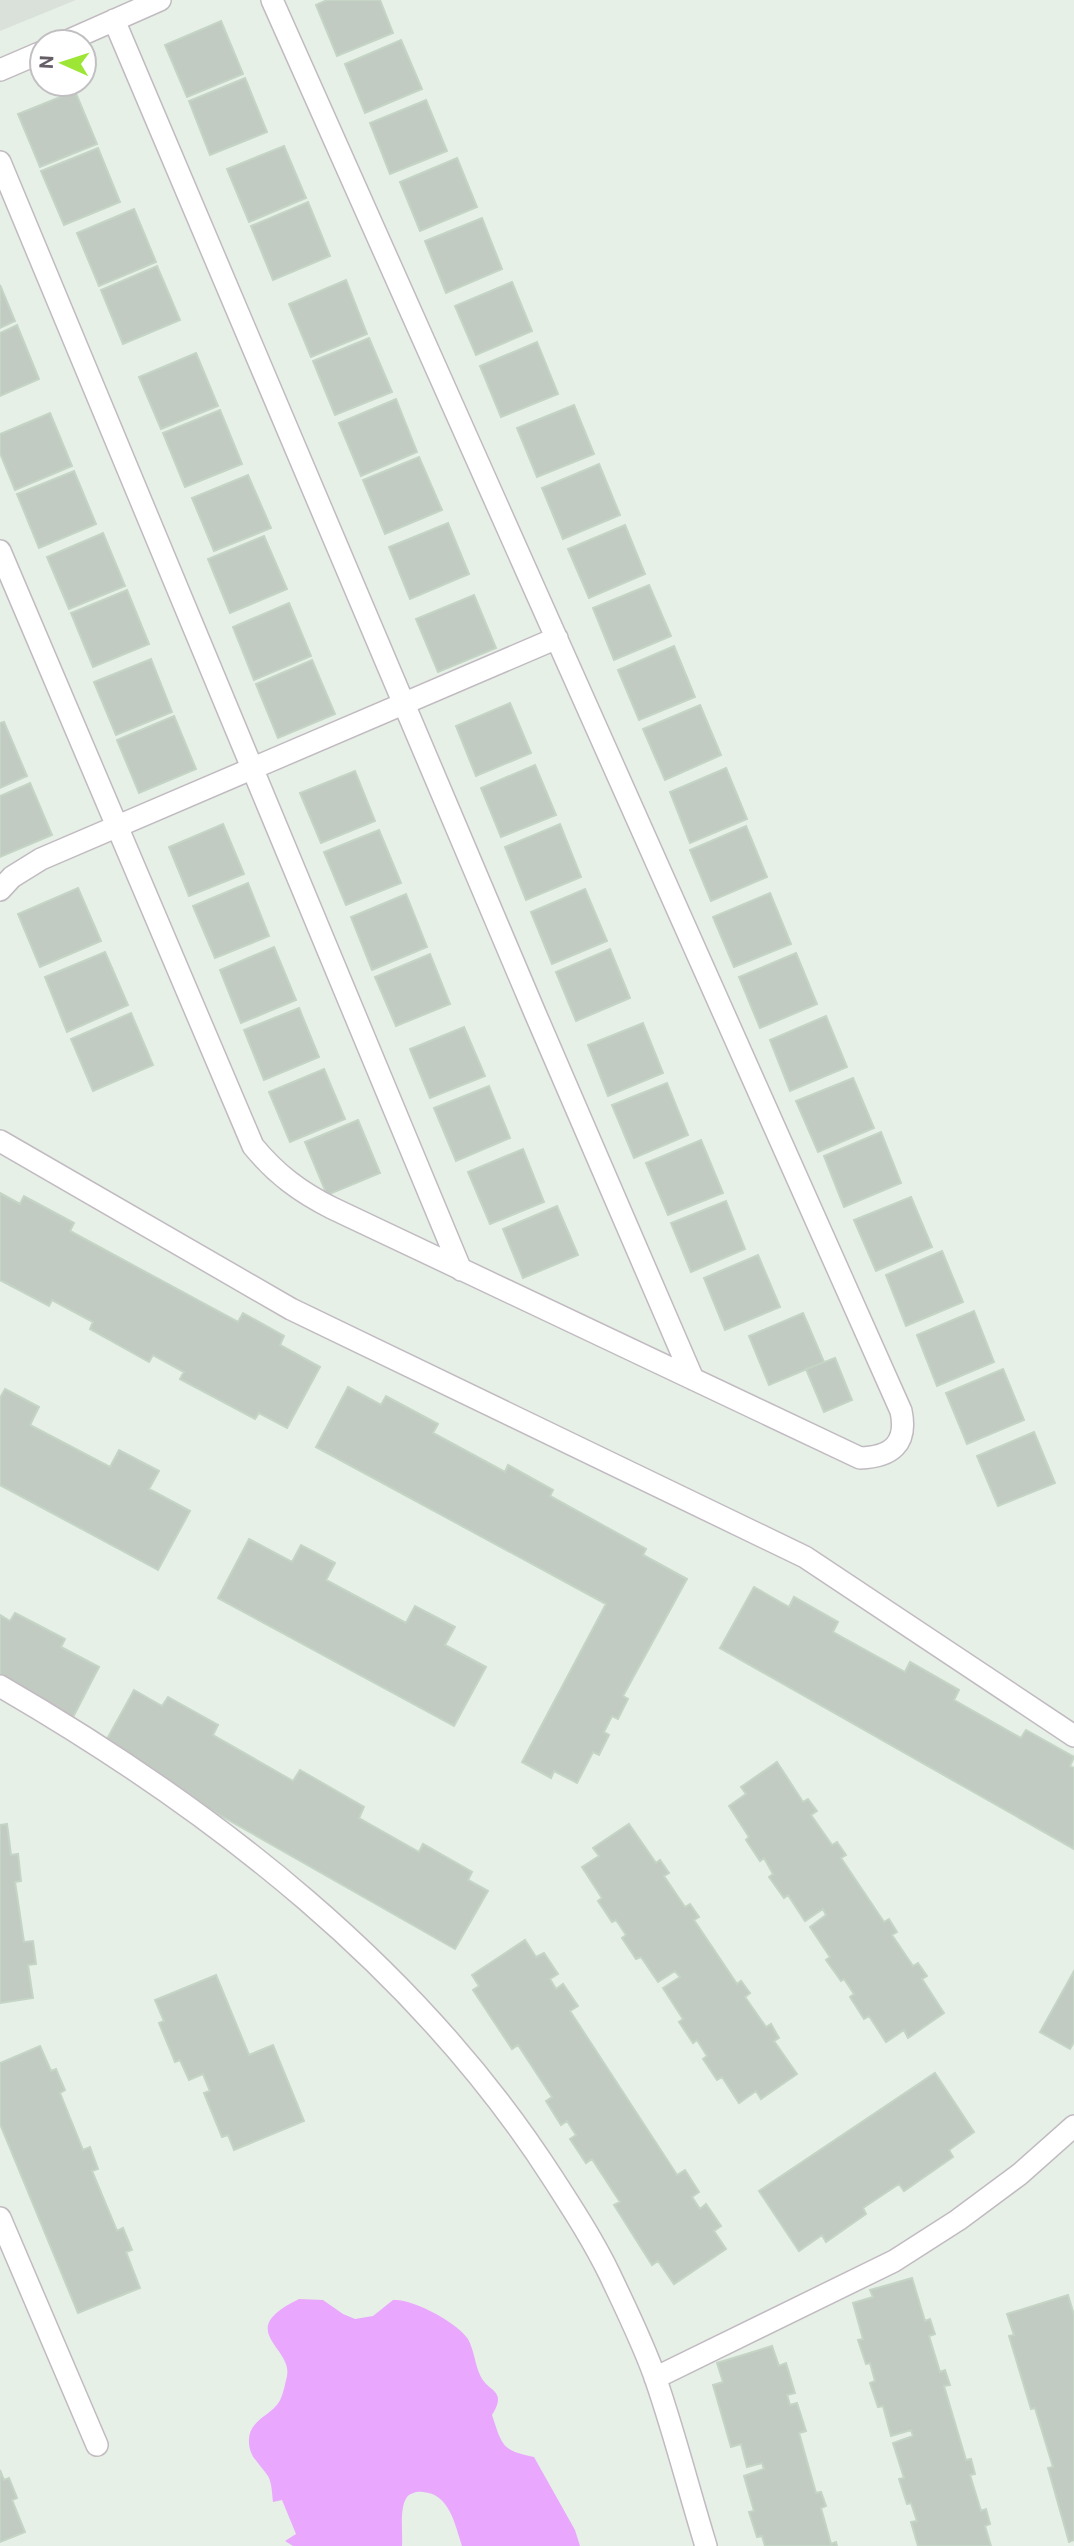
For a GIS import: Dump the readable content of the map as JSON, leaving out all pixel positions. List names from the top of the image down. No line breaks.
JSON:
{"north":"left"}
